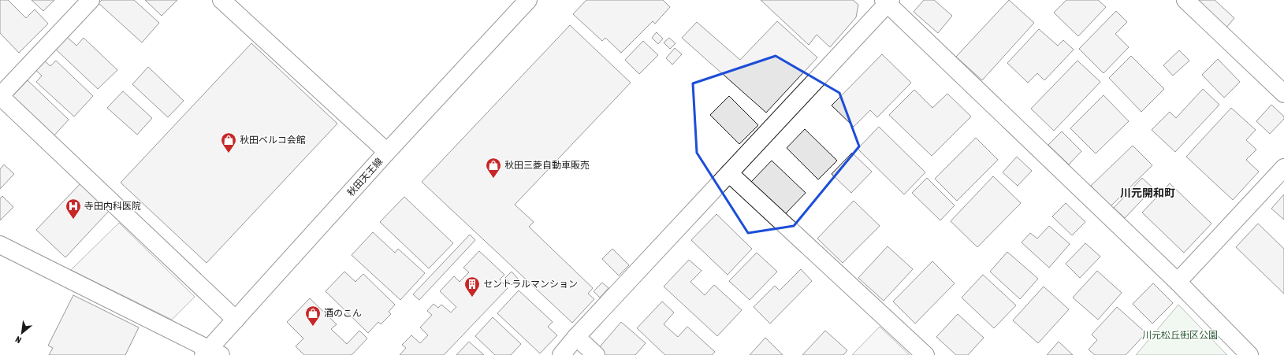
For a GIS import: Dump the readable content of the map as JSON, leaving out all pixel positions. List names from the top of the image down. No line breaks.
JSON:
{"streets":{"street":["秋田天王線"]},"districts":["川元開和町"],"parks":["川元松丘街区公園"],"places":{"shop":["秋田ベルコ会館","秋田三菱自動車販売","酒のこん"],"hospital":["寺田内科医院"],"building":["セントラルマンション"]},"north":"bottom left"}
